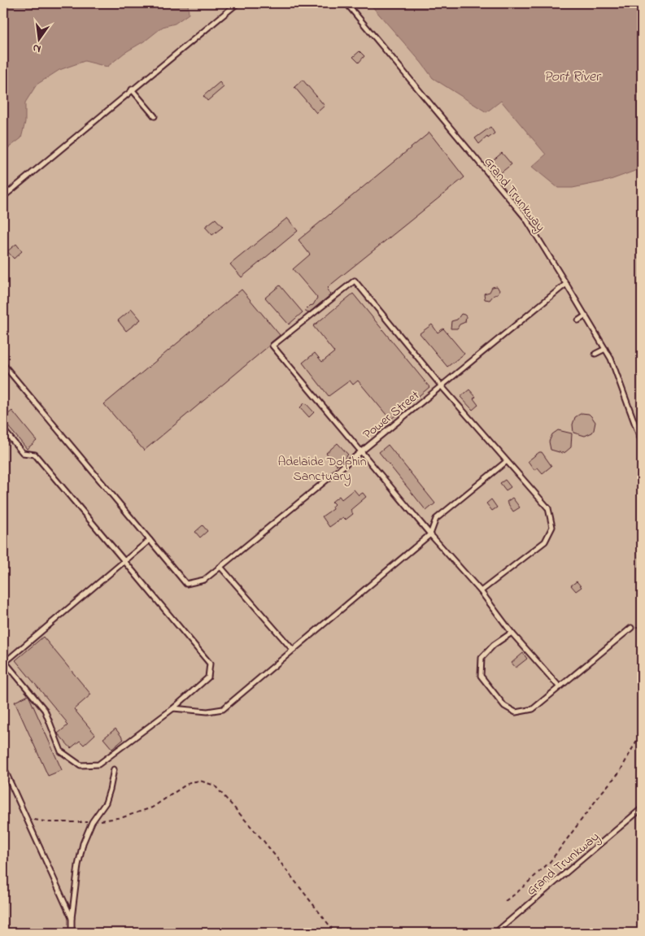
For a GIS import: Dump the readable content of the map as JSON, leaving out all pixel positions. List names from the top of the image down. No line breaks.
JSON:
{"streets":{"lane":["Grand Trunkway","Power Street"]},"crossings":[["Grand Trunkway","Power Street"]],"water":["Port River"],"parks":["Adelaide Dolphin Sanctuary"],"north":"bottom"}
